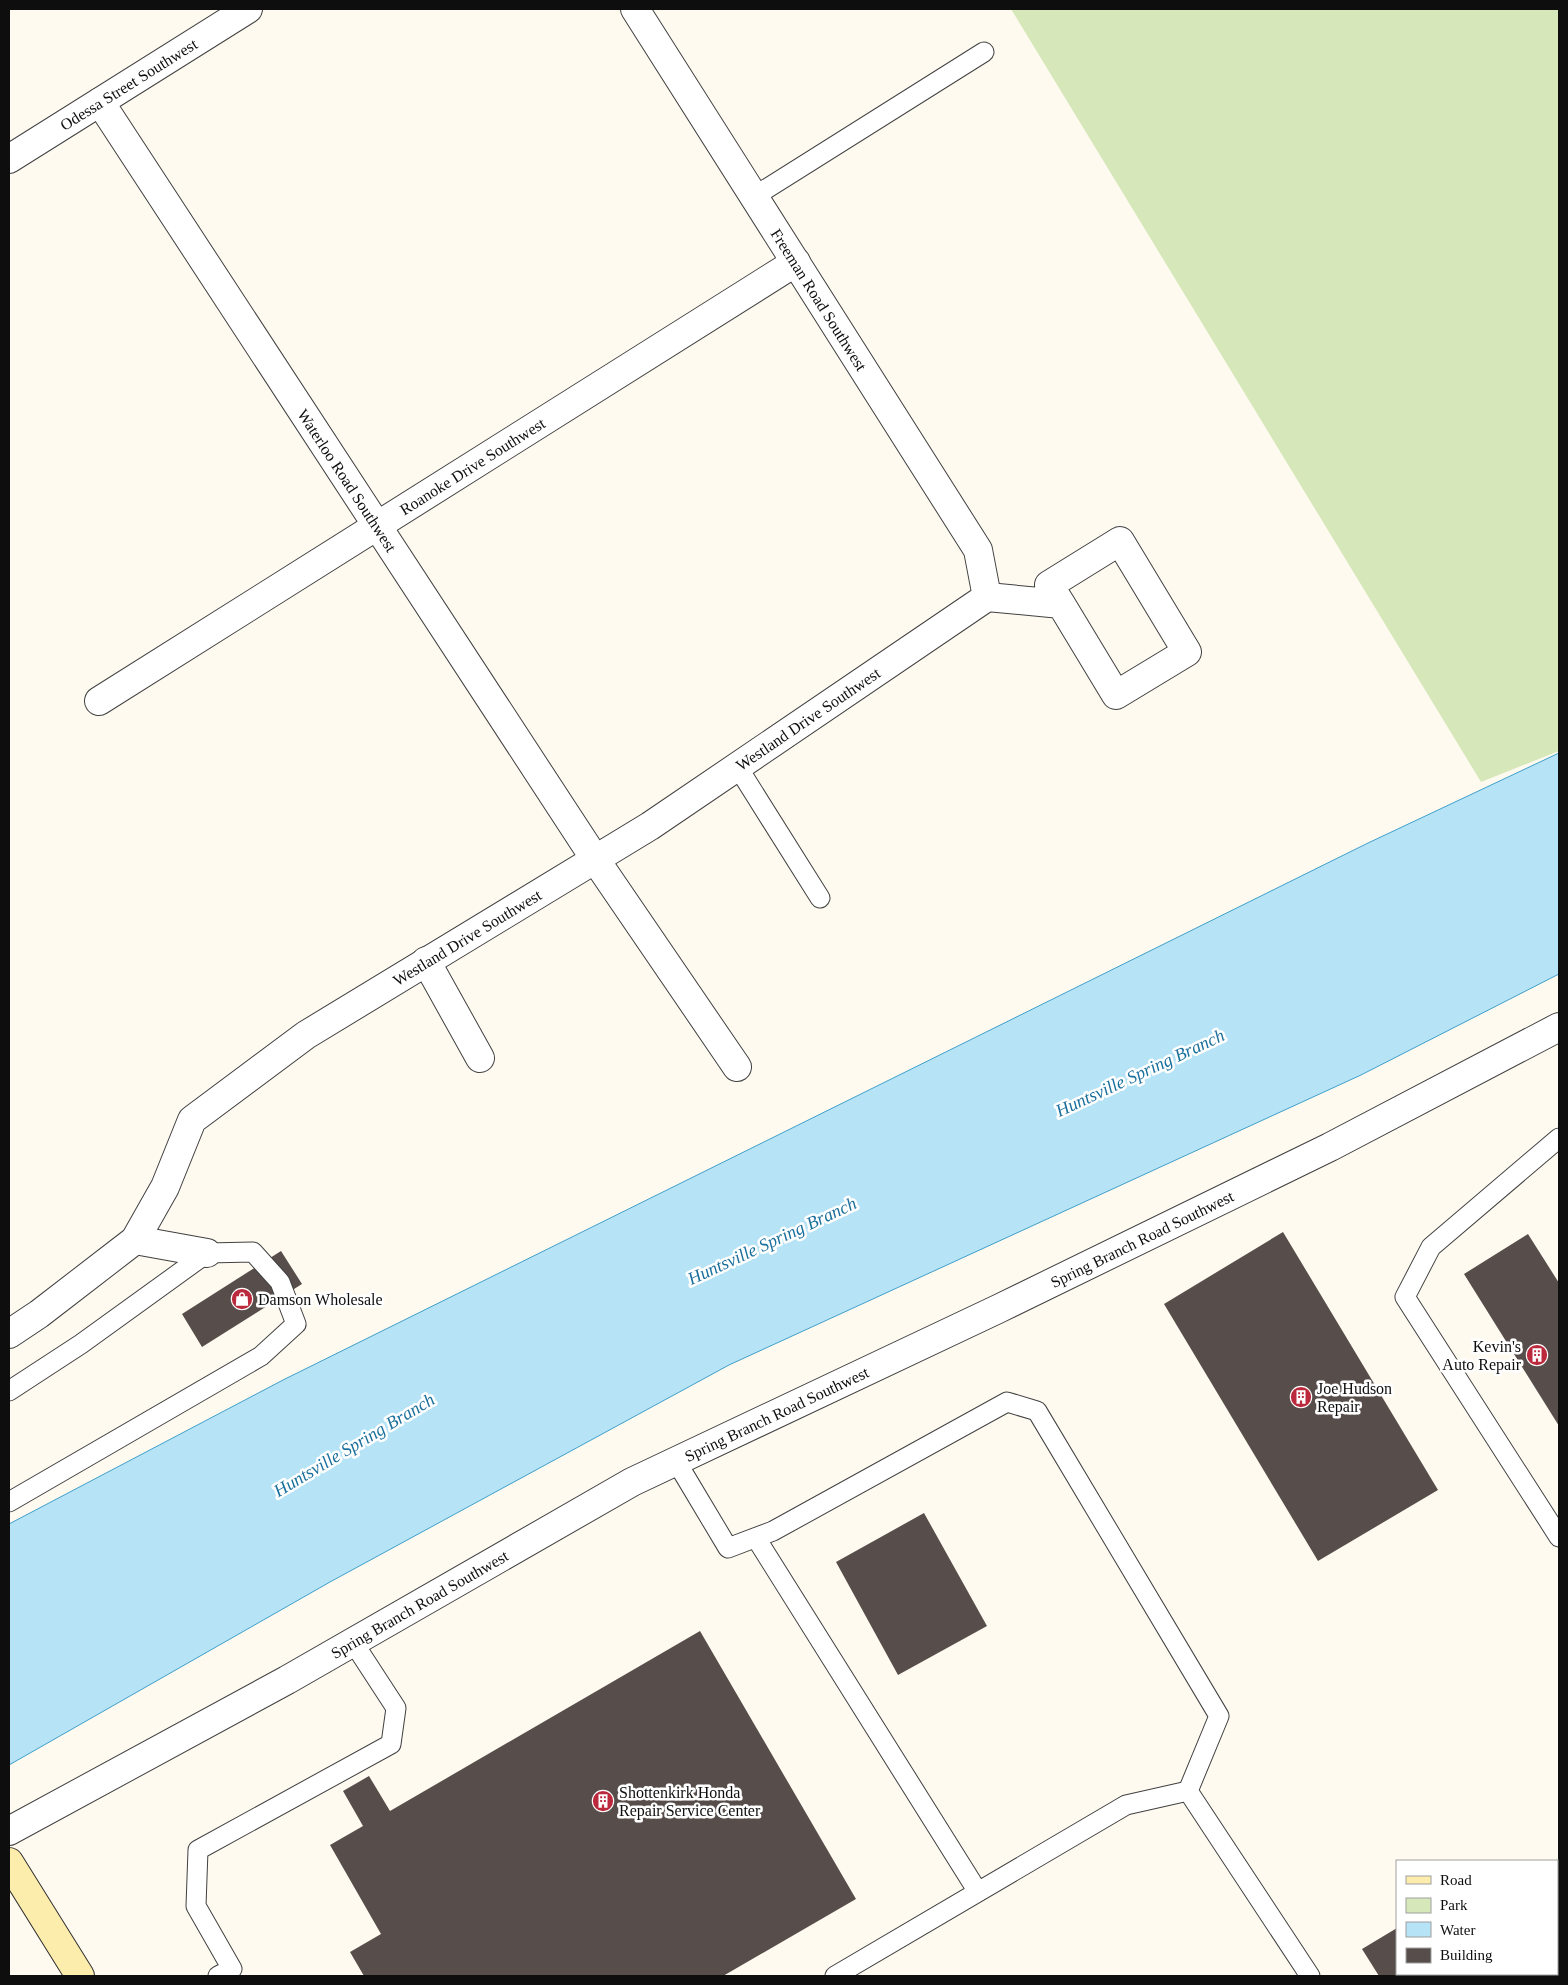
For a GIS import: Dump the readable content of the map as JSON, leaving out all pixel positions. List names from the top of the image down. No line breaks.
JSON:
{"streets":{"street":["Odessa Street Southwest","Freeman Road Southwest","Roanoke Drive Southwest","Waterloo Road Southwest","Westland Drive Southwest","Spring Branch Road Southwest"]},"crossings":[["Odessa Street Southwest","Waterloo Road Southwest"],["Freeman Road Southwest","Roanoke Drive Southwest"],["Freeman Road Southwest","Westland Drive Southwest"],["Roanoke Drive Southwest","Waterloo Road Southwest"],["Waterloo Road Southwest","Westland Drive Southwest"]],"water":["Huntsville Spring Branch"],"places":{"shop":["Damson Wholesale"],"building":["Kevin's Auto Repair","Joe Hudson Repair","Shottenkirk Honda Repair Service Center"]},"legend":["Road","Park","Water","Building"]}
